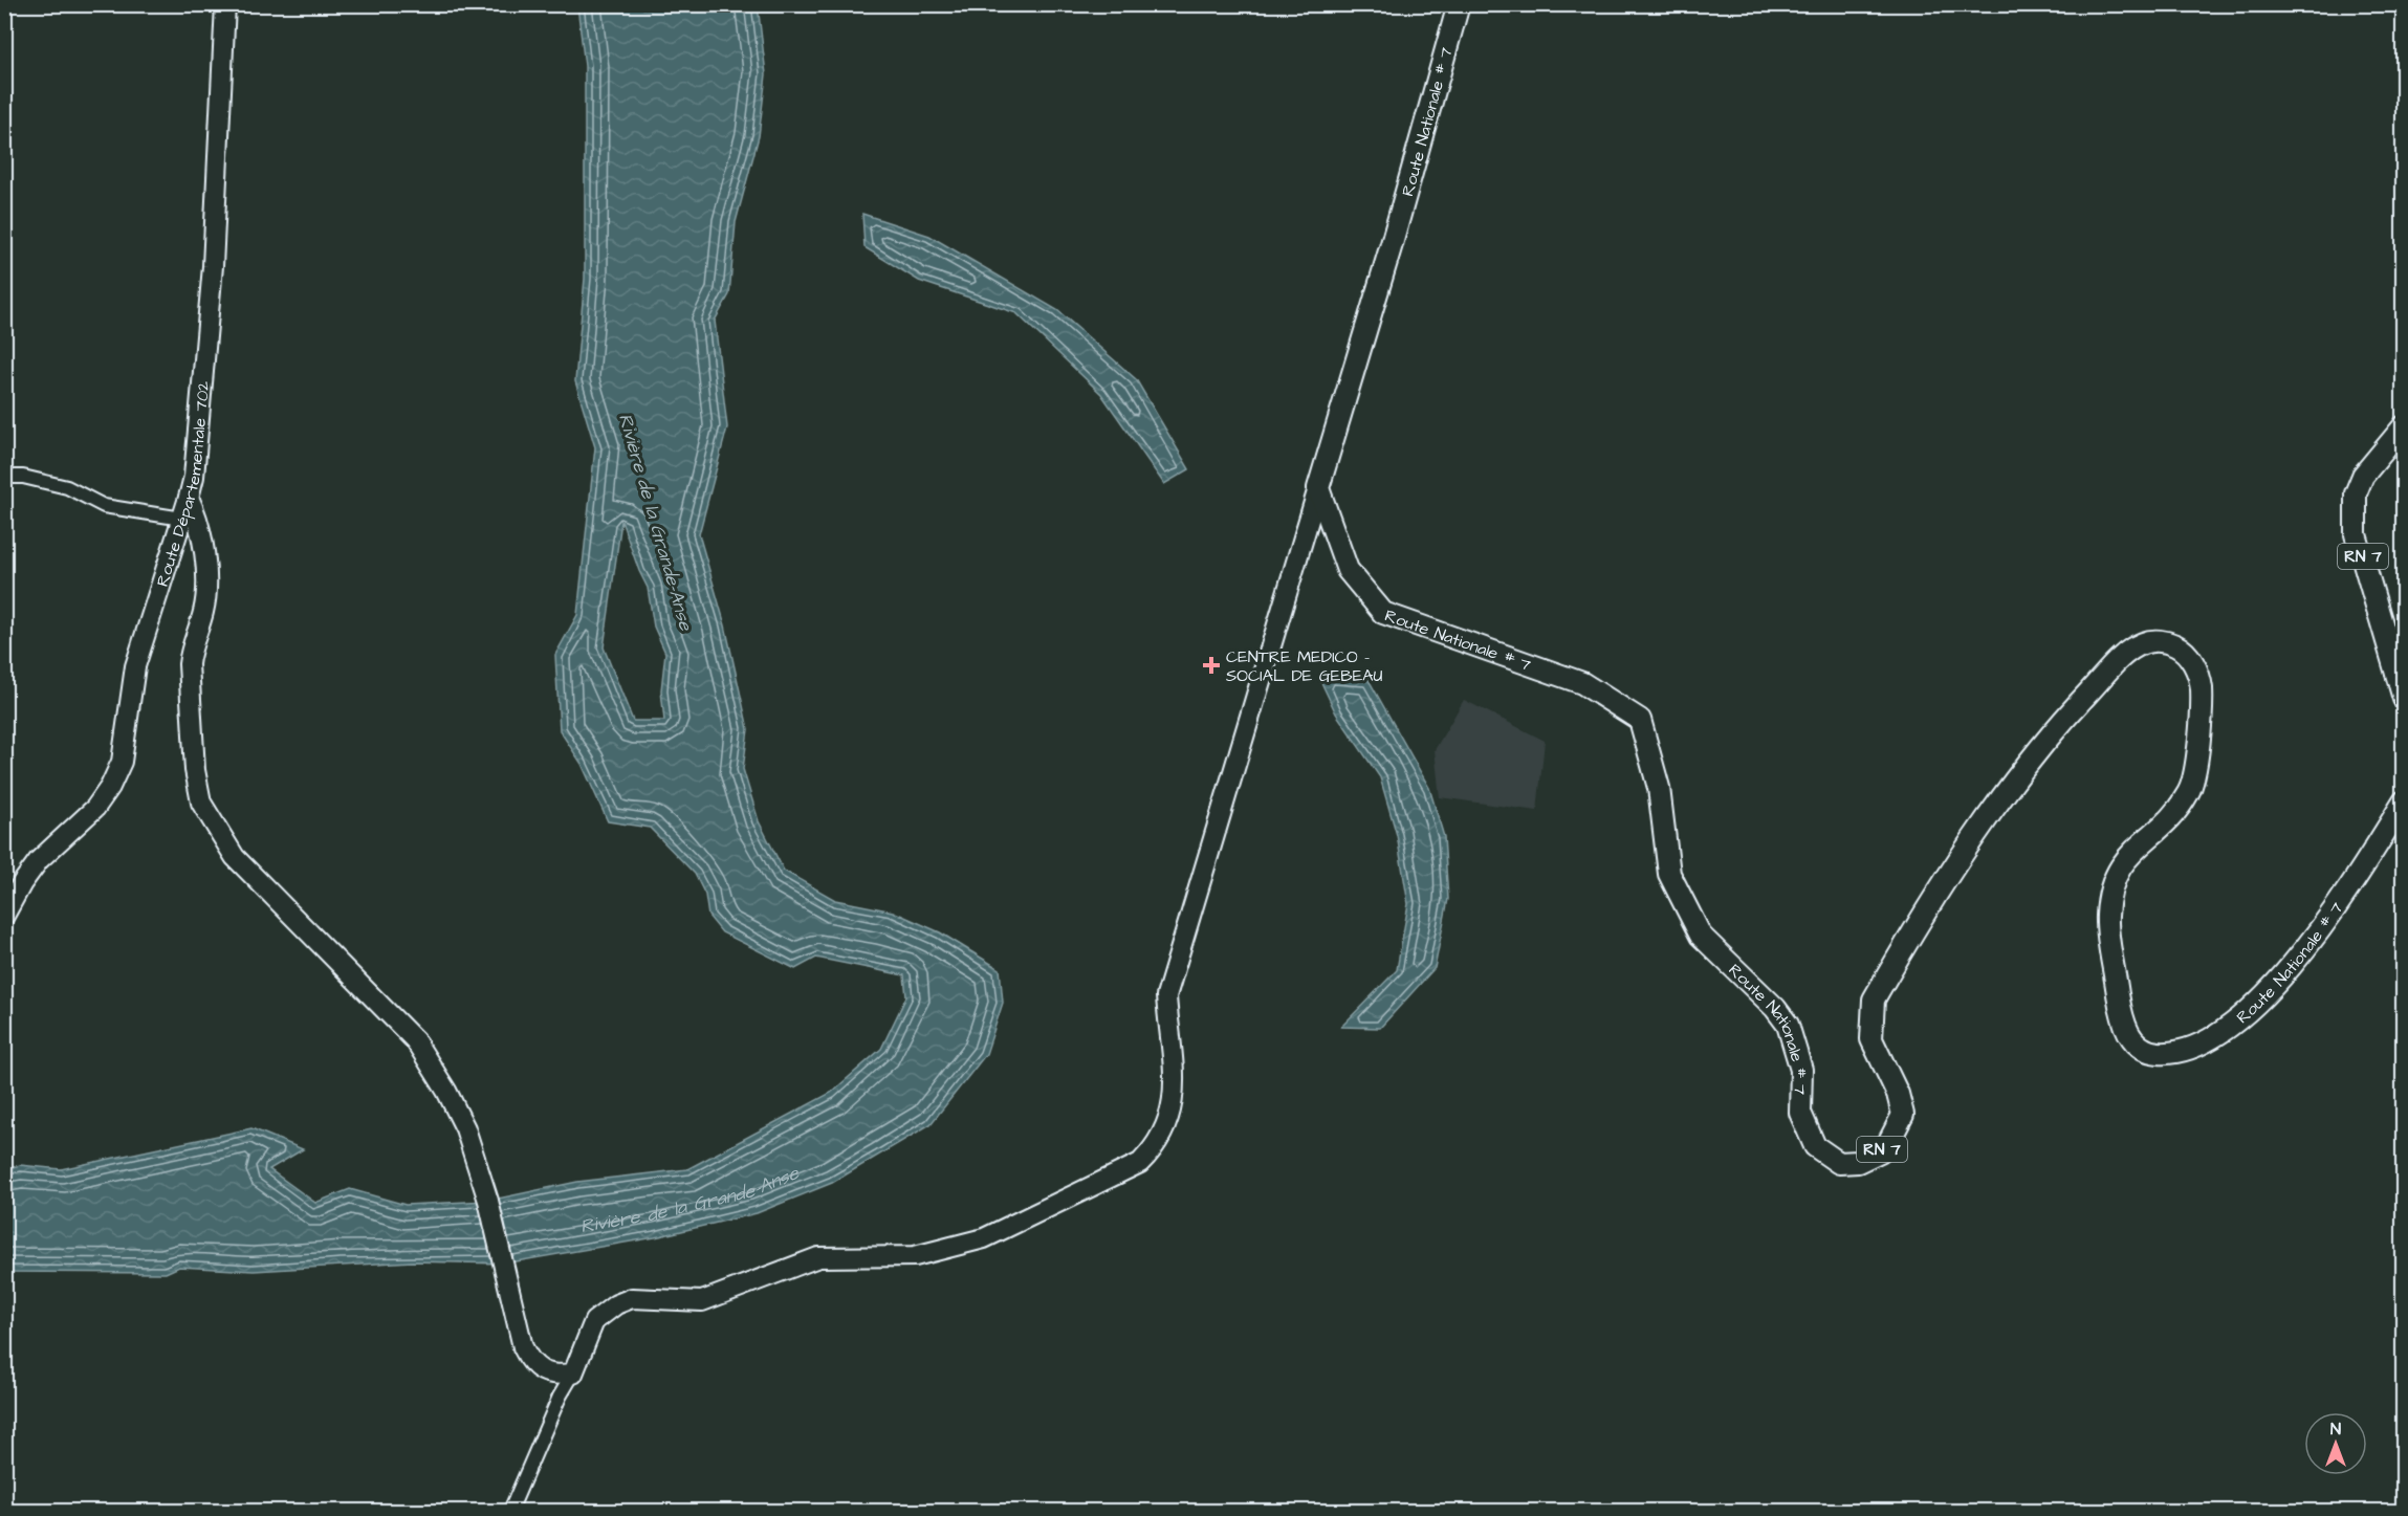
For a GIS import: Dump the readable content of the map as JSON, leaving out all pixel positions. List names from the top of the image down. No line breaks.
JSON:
{"streets":{"main road":["Route Nationale # 7","RN 7"],"street":["Route Départementale 702"]},"water":["Rivière de la Grande-Anse"],"places":{"health":["CENTRE MEDICO - SOCIAL DE GEBEAU"]},"north":"top"}
